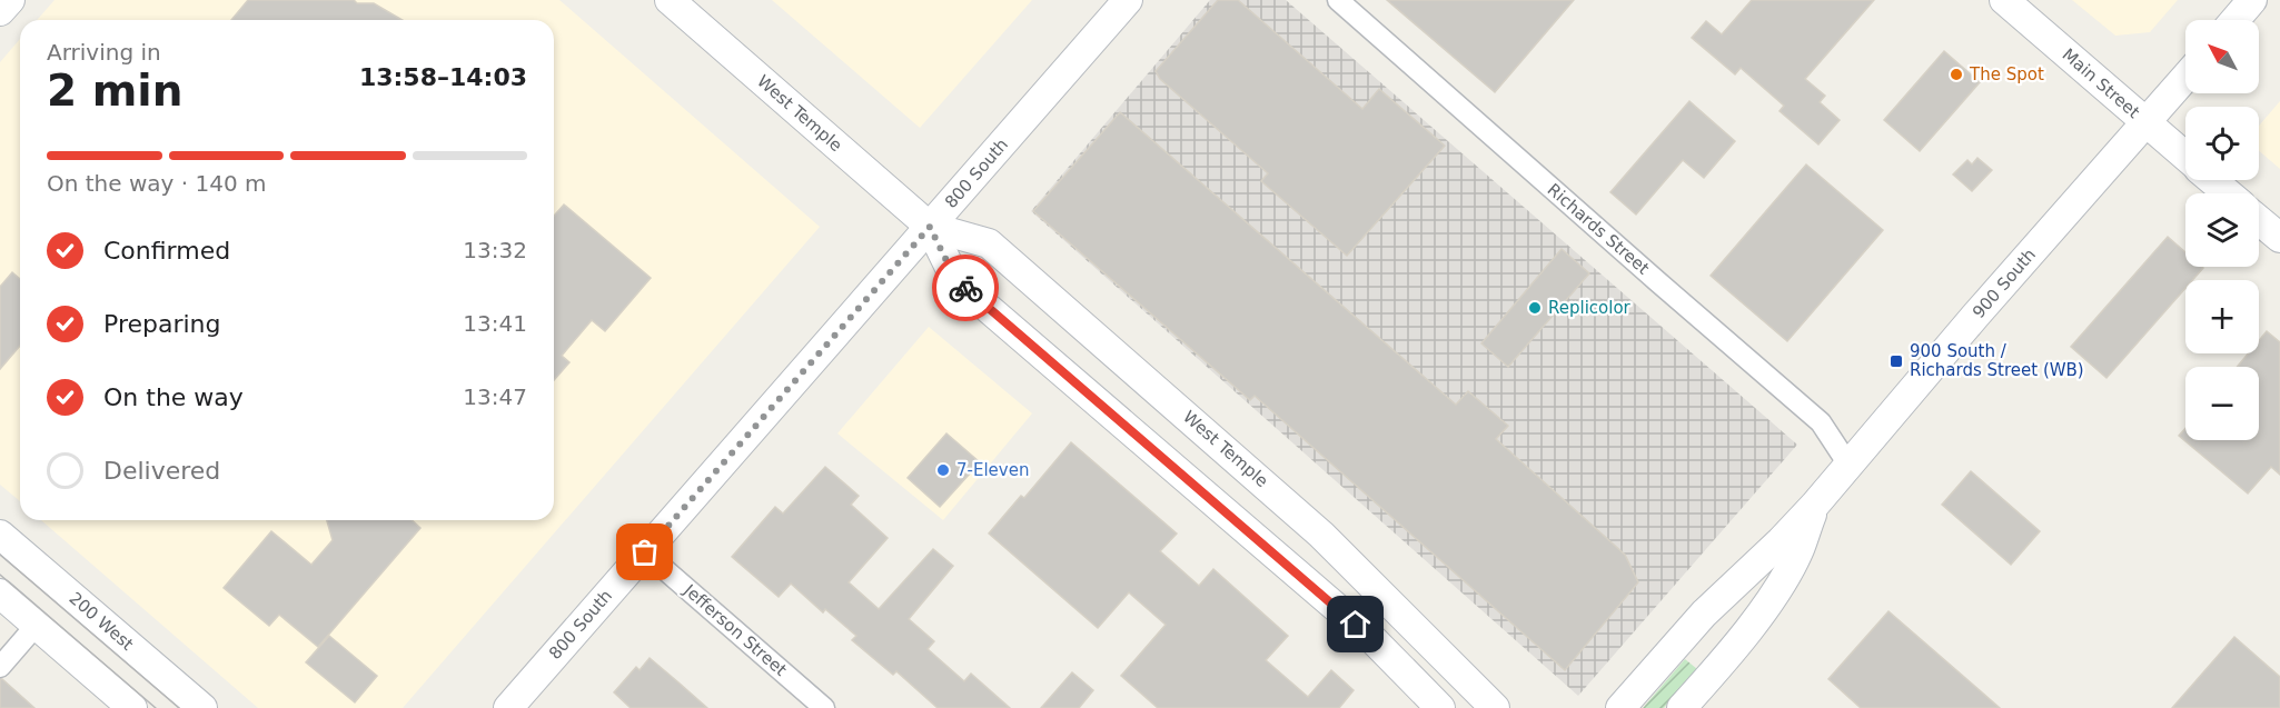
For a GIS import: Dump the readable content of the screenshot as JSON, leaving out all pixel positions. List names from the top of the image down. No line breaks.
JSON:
{"streets":{"street":["Main Street","West Temple","800 South","Richards Street","900 South","200 West","Jefferson Street"]},"crossings":[["Main Street","900 South"],["West Temple","800 South"],["800 South","Jefferson Street"],["Richards Street","900 South"]],"places":{"other":["The Spot","Replicolor","7-Eleven"],"transit":["900 South / Richards Street (WB)"]},"north":"top left","page":{"map_buttons":["+","−"],"heading":["2 min","Arriving in","13:58–14:03"],"bar":"On the way · 140 m","list":[["Confirmed","13:32"],["Preparing","13:41"],["On the way","13:47"],"Delivered"]}}
